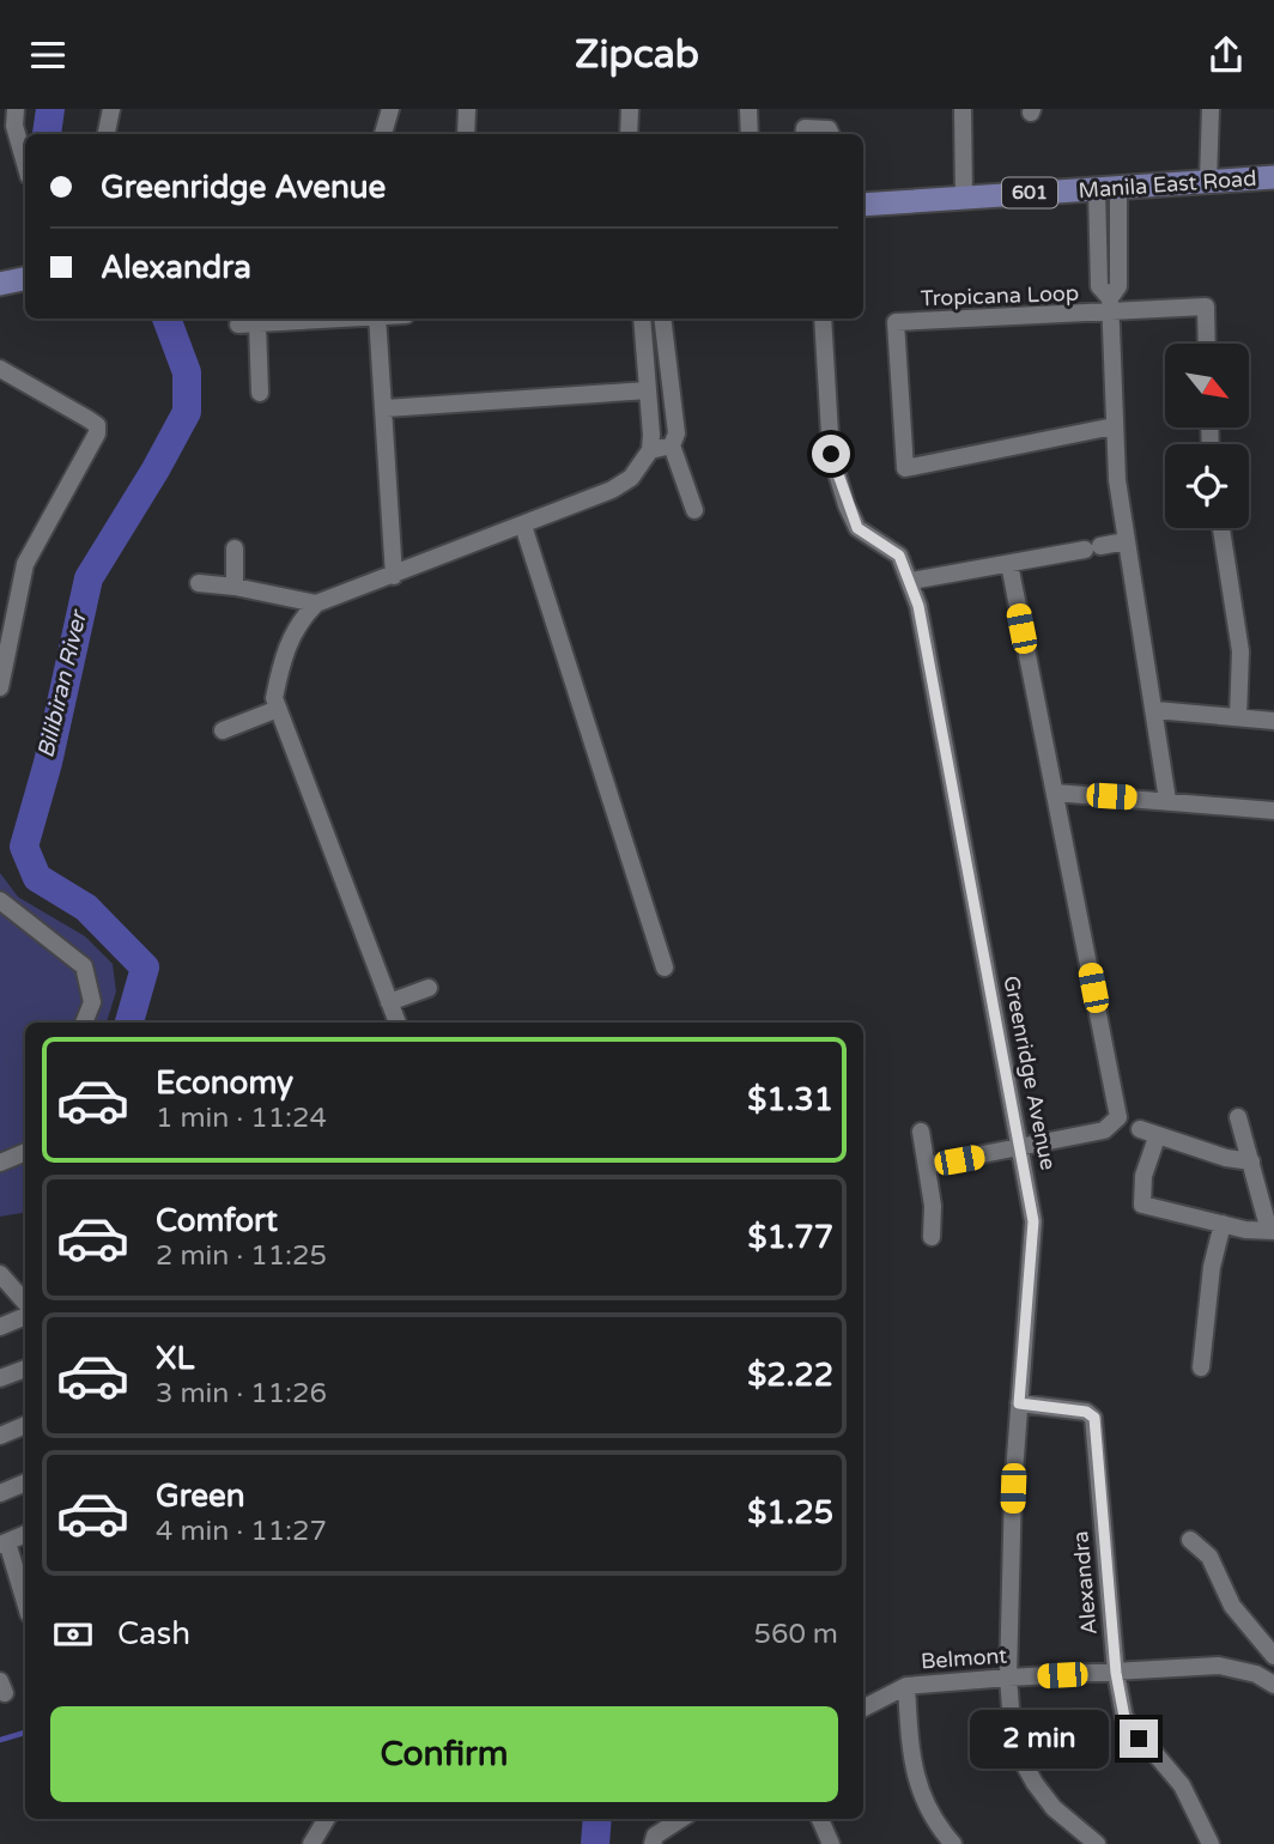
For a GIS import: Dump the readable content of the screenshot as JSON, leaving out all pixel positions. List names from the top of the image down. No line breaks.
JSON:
{"streets":{"main road":["Manila East Road","601"],"street":["Tropicana Loop","Greenridge Avenue","Alexandra","Belmont"]},"crossings":[["Greenridge Avenue","Alexandra"],["Greenridge Avenue","Belmont"],["Alexandra","Belmont"]],"water":["Bilibiran River"],"north":"bottom right","page":{"header":"Zipcab","banner":["Greenridge Avenue","Alexandra"],"list":[{"name":"Economy","note":"1 min · 11:24","value":"$1.31"},{"name":"Comfort","note":"2 min · 11:25","value":"$1.77"},{"name":"XL","note":"3 min · 11:26","value":"$2.22"},{"name":"Green","note":"4 min · 11:27","value":"$1.25"}],"pay":["Cash","560 m"],"buttons":"Confirm","bubble":"2 min"}}
